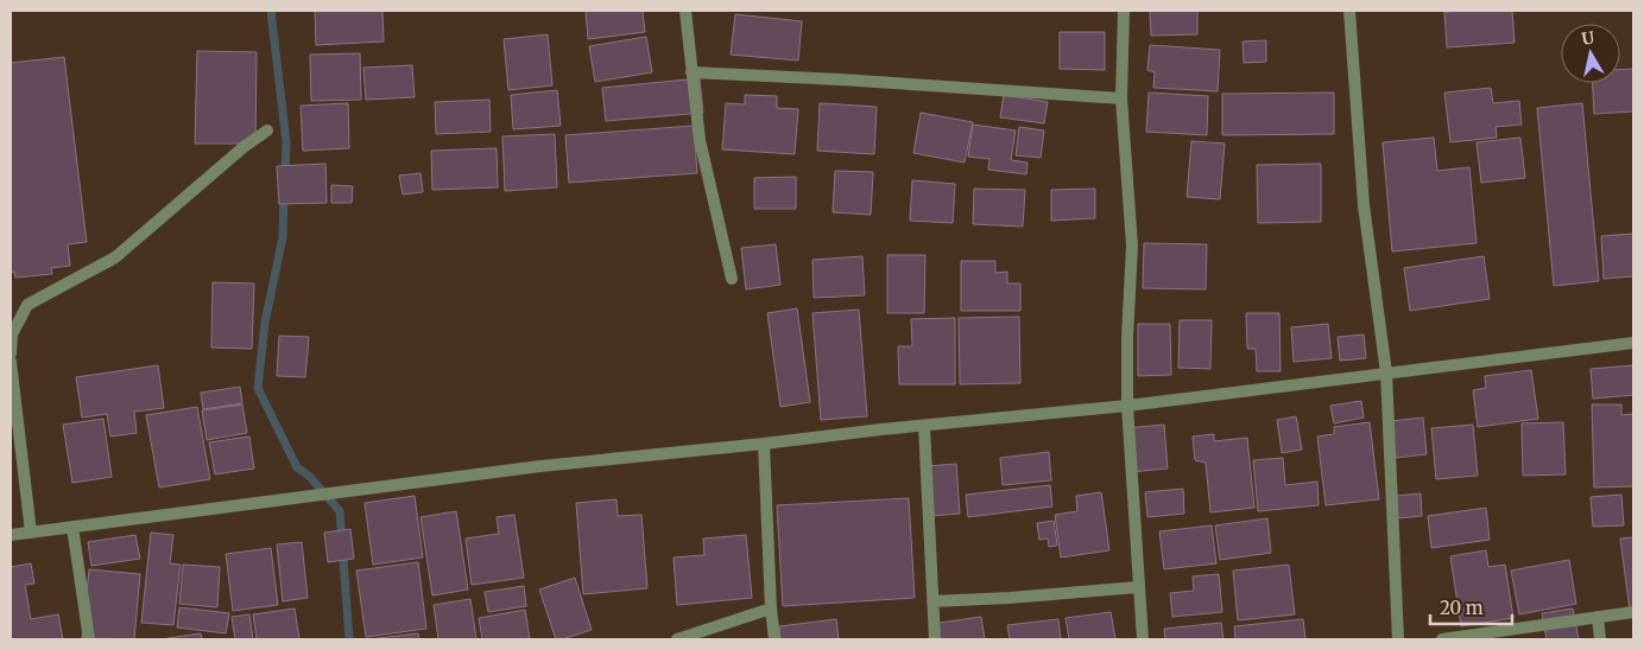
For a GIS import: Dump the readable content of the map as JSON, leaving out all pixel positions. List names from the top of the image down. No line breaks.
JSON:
{"scale_bar":"20 m","north":"top"}
